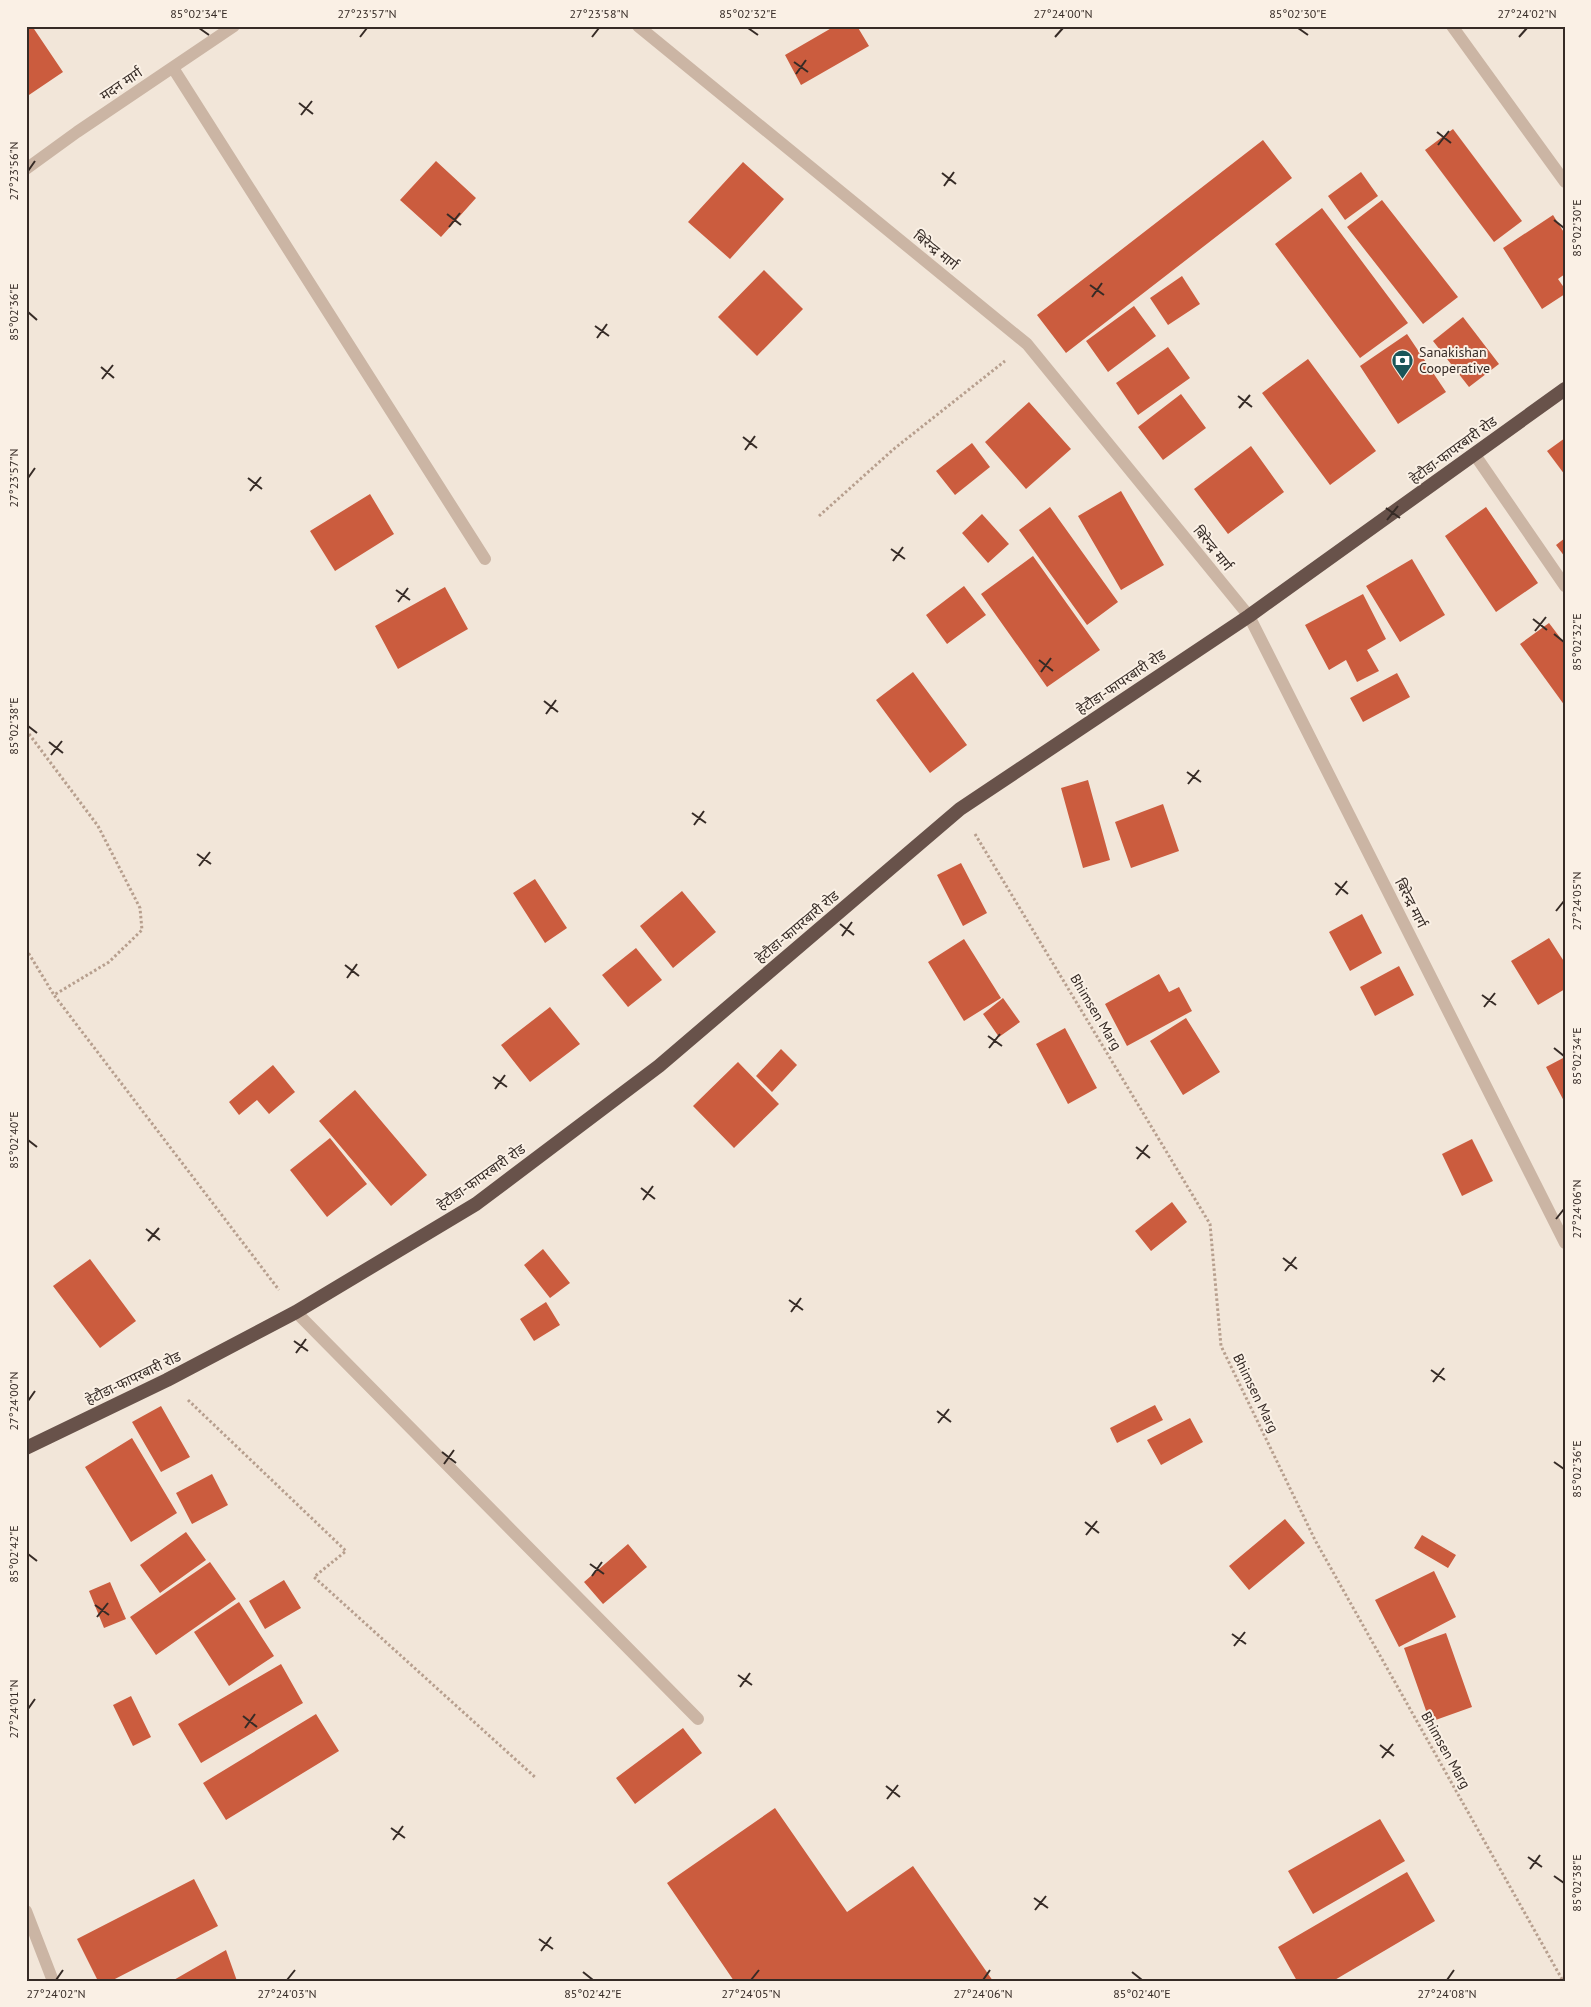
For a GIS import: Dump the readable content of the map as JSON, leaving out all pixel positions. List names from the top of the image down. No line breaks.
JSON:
{"streets":{"highway":["हेटौडा-फापरबारी रोड"],"street":["मदन मार्ग","बिरेन्द्र मार्ग"],"path":["Bhimsen Marg"]},"crossings":[["बिरेन्द्र मार्ग","हेटौडा-फापरबारी रोड"],["हेटौडा-फापरबारी रोड","Bhimsen Marg"]],"places":{"bank":["Sanakishan Cooperative"]},"coordinates":["85°02'34\"E","27°23'57\"N","27°23'58\"N","85°02'32\"E","27°24'00\"N","85°02'30\"E","27°24'02\"N","27°23'56\"N","85°02'36\"E","85°02'38\"E","27°24'05\"N","85°02'40\"E","27°24'06\"N","85°02'42\"E","27°24'01\"N","27°24'03\"N","27°24'08\"N"]}
